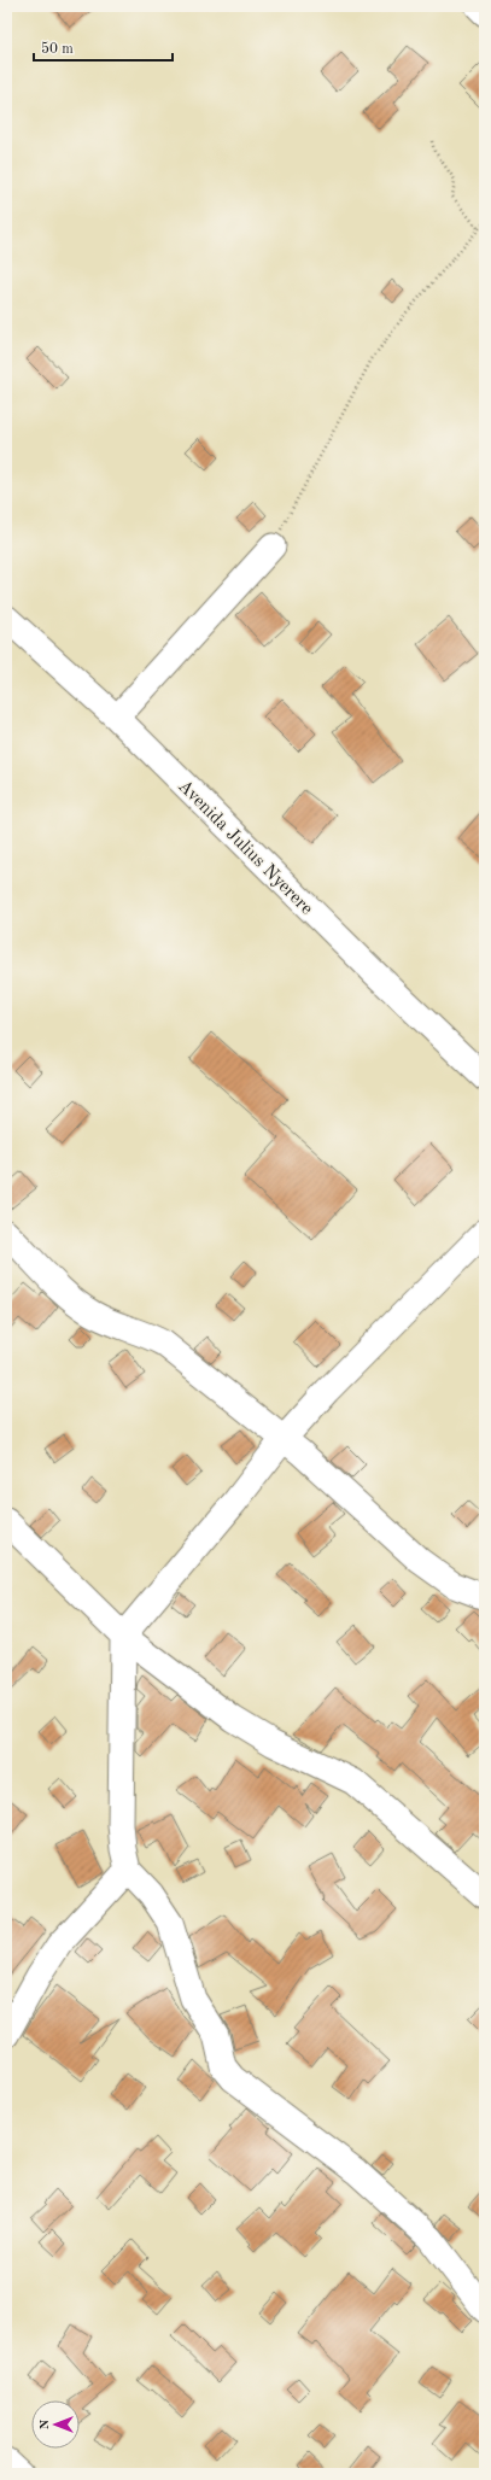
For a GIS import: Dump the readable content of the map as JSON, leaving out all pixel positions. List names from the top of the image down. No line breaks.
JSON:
{"streets":{"street":["Avenida Julius Nyerere"]},"scale_bar":"50 m","north":"left"}
